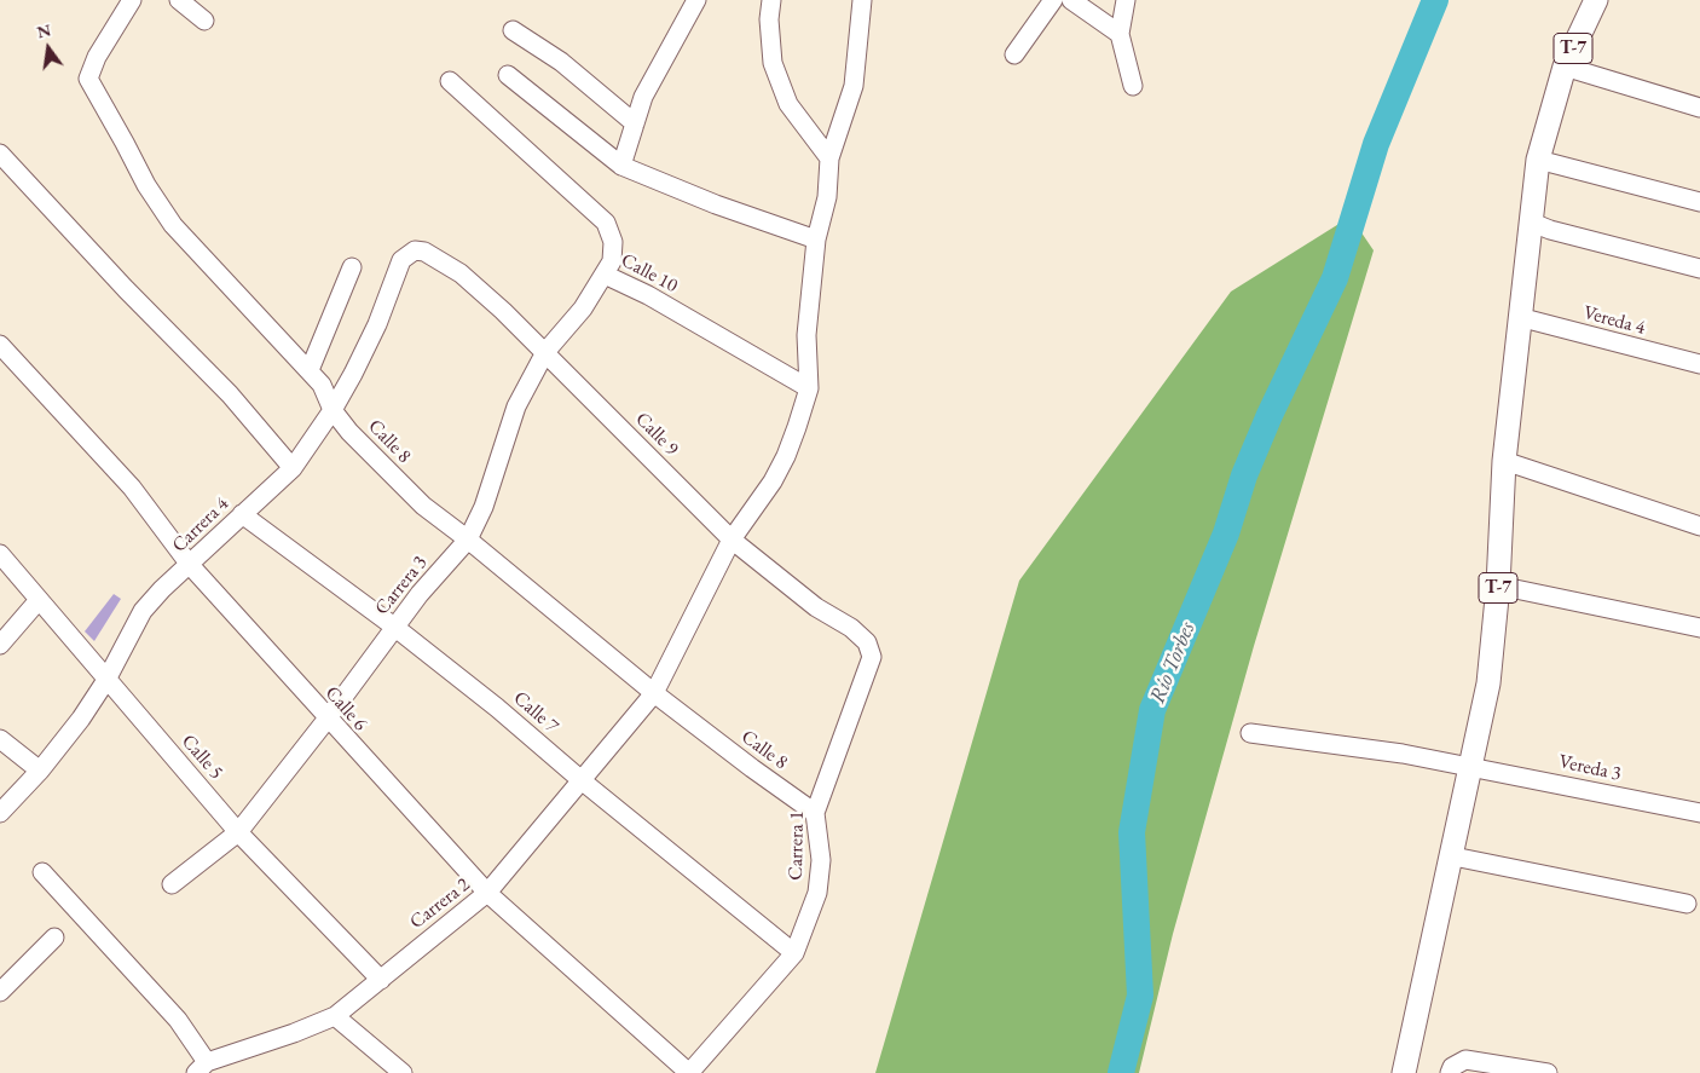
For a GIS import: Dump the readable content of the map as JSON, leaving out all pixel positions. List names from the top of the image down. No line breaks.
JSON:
{"streets":{"main road":["T-7"],"street":["Calle 10","Vereda 4","Calle 9","Calle 8","Carrera 4","Carrera 3","Calle 6","Calle 7","Calle 5","Vereda 3","Carrera 1","Carrera 2"]},"crossings":[["T-7","Vereda 4"],["T-7","Vereda 3"],["Calle 10","Carrera 3"],["Calle 10","Carrera 2"],["Calle 9","Carrera 4"],["Calle 9","Carrera 3"],["Calle 9","Carrera 1"],["Calle 9","Carrera 2"],["Calle 8","Carrera 4"],["Calle 8","Carrera 3"],["Calle 8","Carrera 1"],["Calle 8","Carrera 2"],["Carrera 4","Calle 6"],["Carrera 4","Calle 7"],["Carrera 4","Calle 5"],["Carrera 3","Calle 6"],["Carrera 3","Calle 7"],["Carrera 3","Calle 5"],["Calle 6","Carrera 1"],["Calle 6","Carrera 2"],["Calle 7","Carrera 1"],["Calle 7","Carrera 2"],["Calle 5","Carrera 2"]],"water":["Río Torbes"],"north":"top"}
